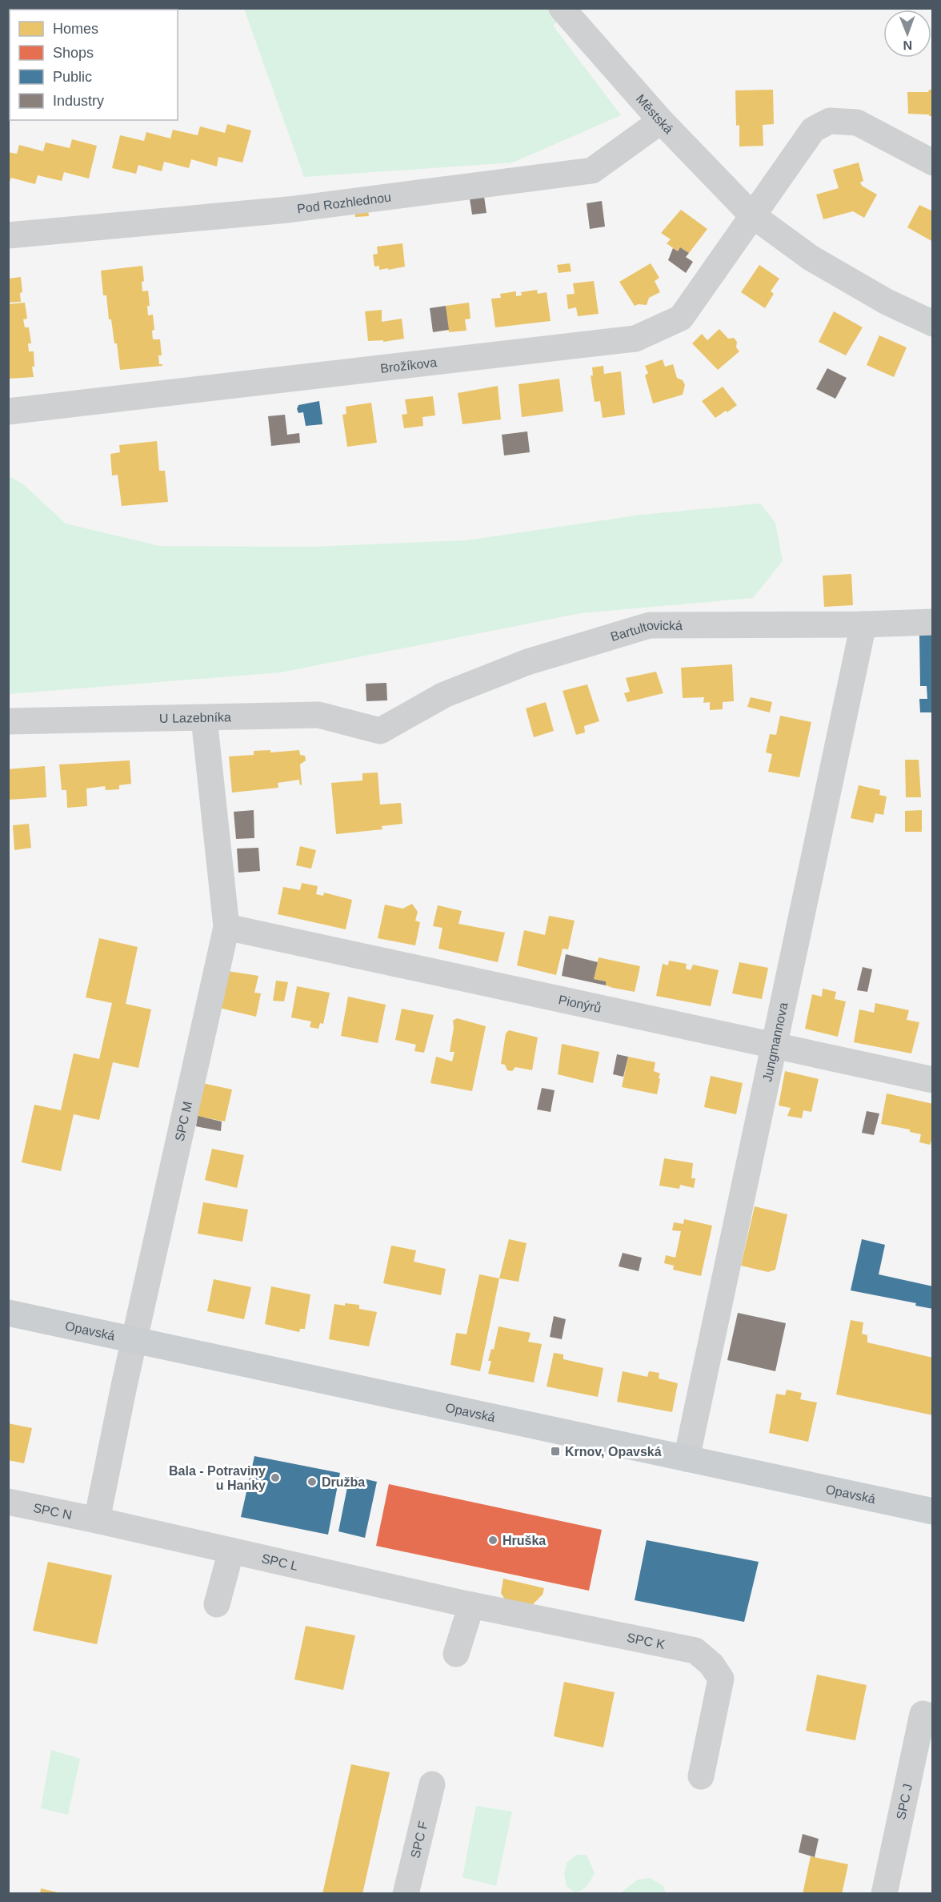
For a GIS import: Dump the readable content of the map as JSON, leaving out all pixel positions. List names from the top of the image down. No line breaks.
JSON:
{"streets":{"main road":["Opavská"],"street":["Městská","Pod Rozhlednou","Brožíkova","Bartultovická","U Lazebníka","Pionýrů","Jungmannova","SPC M","SPC N","SPC L","SPC K","SPC J","SPC F"]},"crossings":[["Městská","Pod Rozhlednou"],["Městská","Brožíkova"],["Bartultovická","U Lazebníka"],["Bartultovická","Jungmannova"],["U Lazebníka","SPC M"],["Pionýrů","Jungmannova"],["Pionýrů","SPC M"],["Jungmannova","Opavská"],["SPC M","Opavská"],["SPC M","SPC N"],["SPC M","SPC L"],["SPC N","SPC L"],["SPC L","SPC K"]],"places":{"transit":["Krnov, Opavská"],"other":["Bala - Potraviny u Hanky","Družba","Hruška"]},"legend":["Homes","Shops","Public","Industry"],"north":"bottom"}
